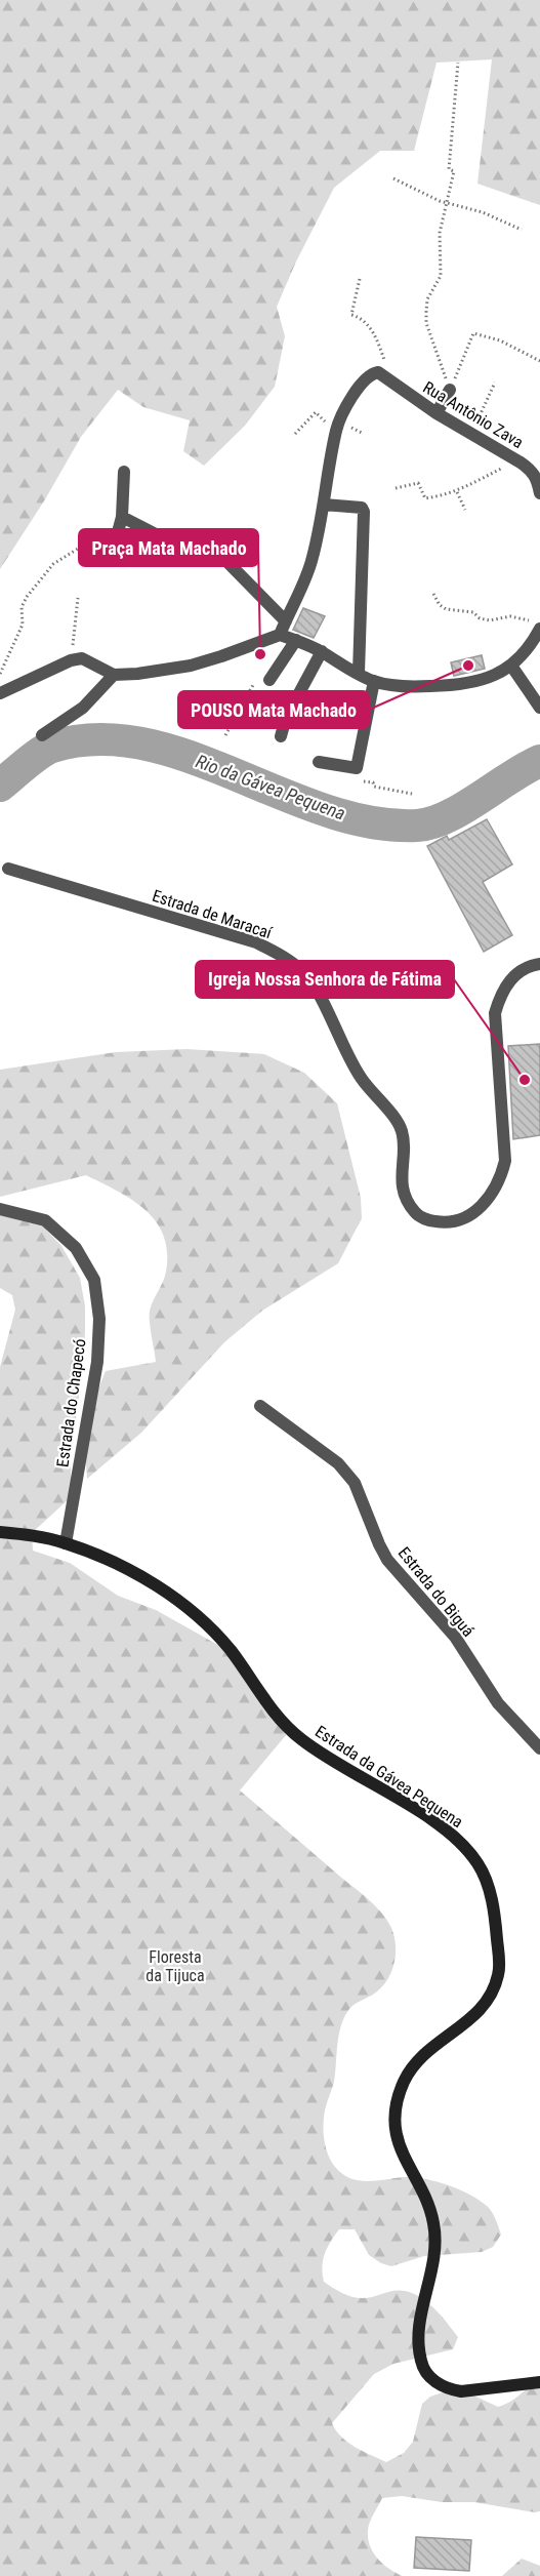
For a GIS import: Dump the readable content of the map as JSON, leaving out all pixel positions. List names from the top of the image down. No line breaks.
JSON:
{"streets":{"street":["Rua Antônio Zava","Estrada de Maracaí","Estrada do Chapecó","Estrada do Biguá","Estrada da Gávea Pequena"]},"crossings":[["Estrada do Chapecó","Estrada da Gávea Pequena"]],"water":["Rio da Gávea Pequena"],"parks":["Floresta da Tijuca"],"places":["Praça Mata Machado","POUSO Mata Machado","Igreja Nossa Senhora de Fátima"]}
